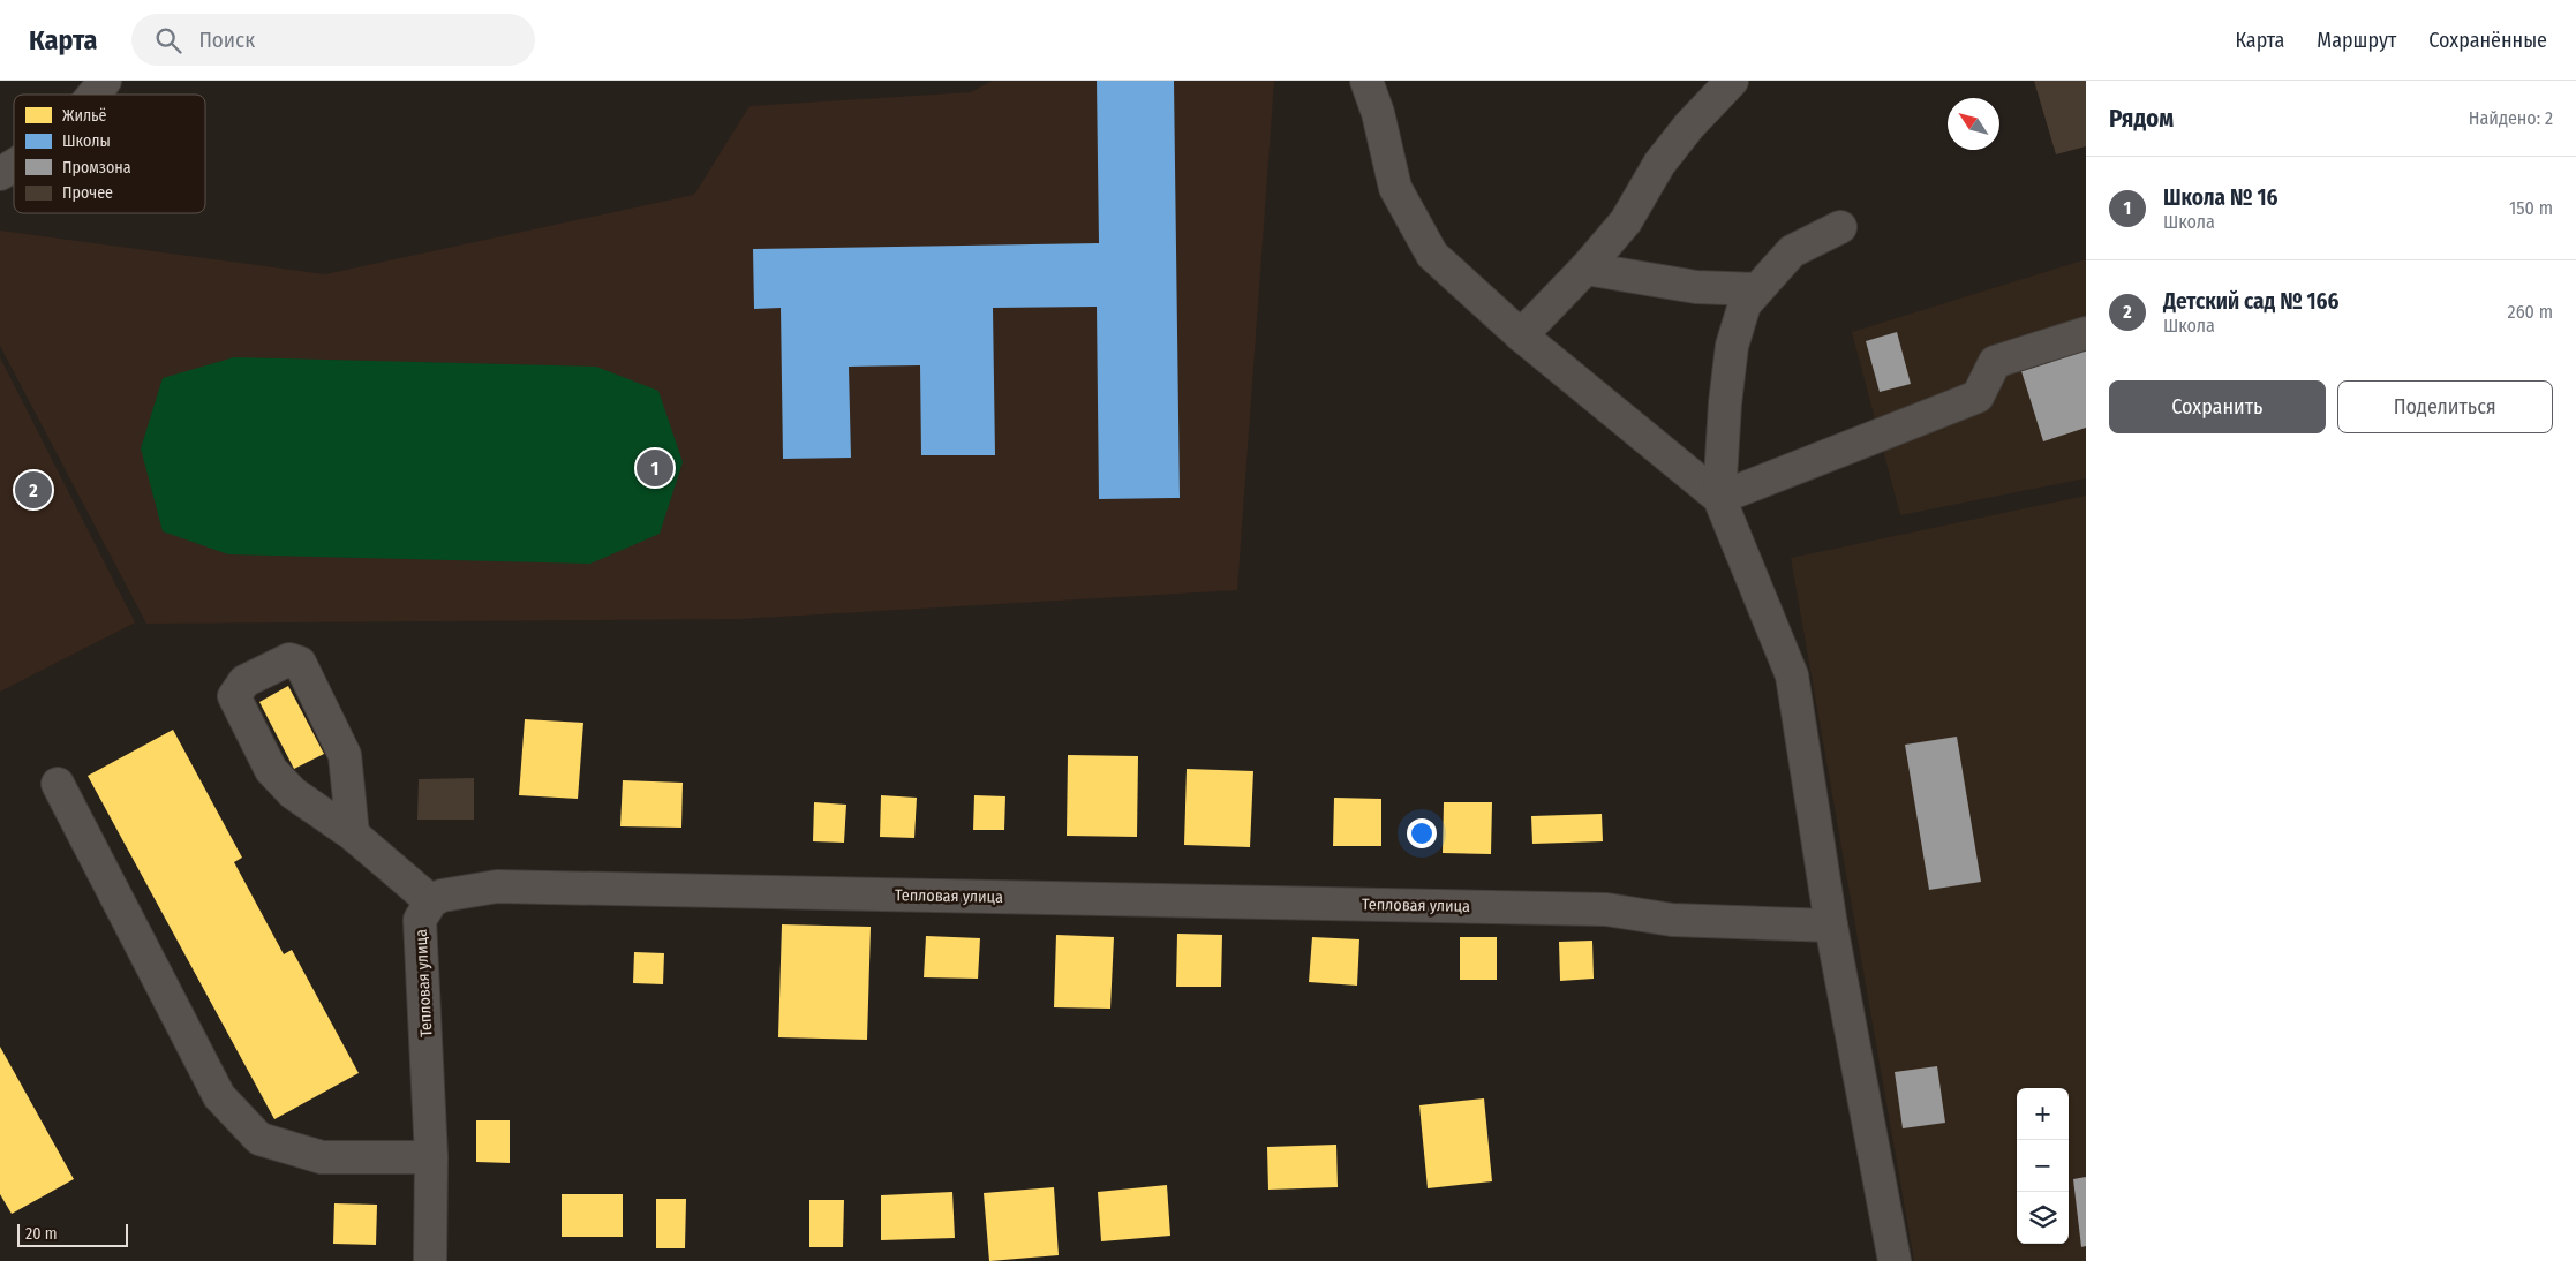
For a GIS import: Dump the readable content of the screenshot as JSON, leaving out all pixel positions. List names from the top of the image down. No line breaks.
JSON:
{"streets":{"street":["Тепловая улица"]},"legend":["Жильё","Школы","Промзона","Прочее"],"scale_bar":"20 m","north":"top left","page":{"header":"Карта","search":"Поиск","nav":["Карта","Маршрут","Сохранённые"],"heading":["Рядом","Найдено: 2"],"list":[{"mark":"1","name":"Школа № 16","note":"Школа","value":"150 m"},{"mark":"2","name":"Детский сад № 166","note":"Школа","value":"260 m"}],"buttons":["Сохранить","Поделиться"],"pins":["1","2"],"map_buttons":["+","−"],"scale":"20 m"}}
